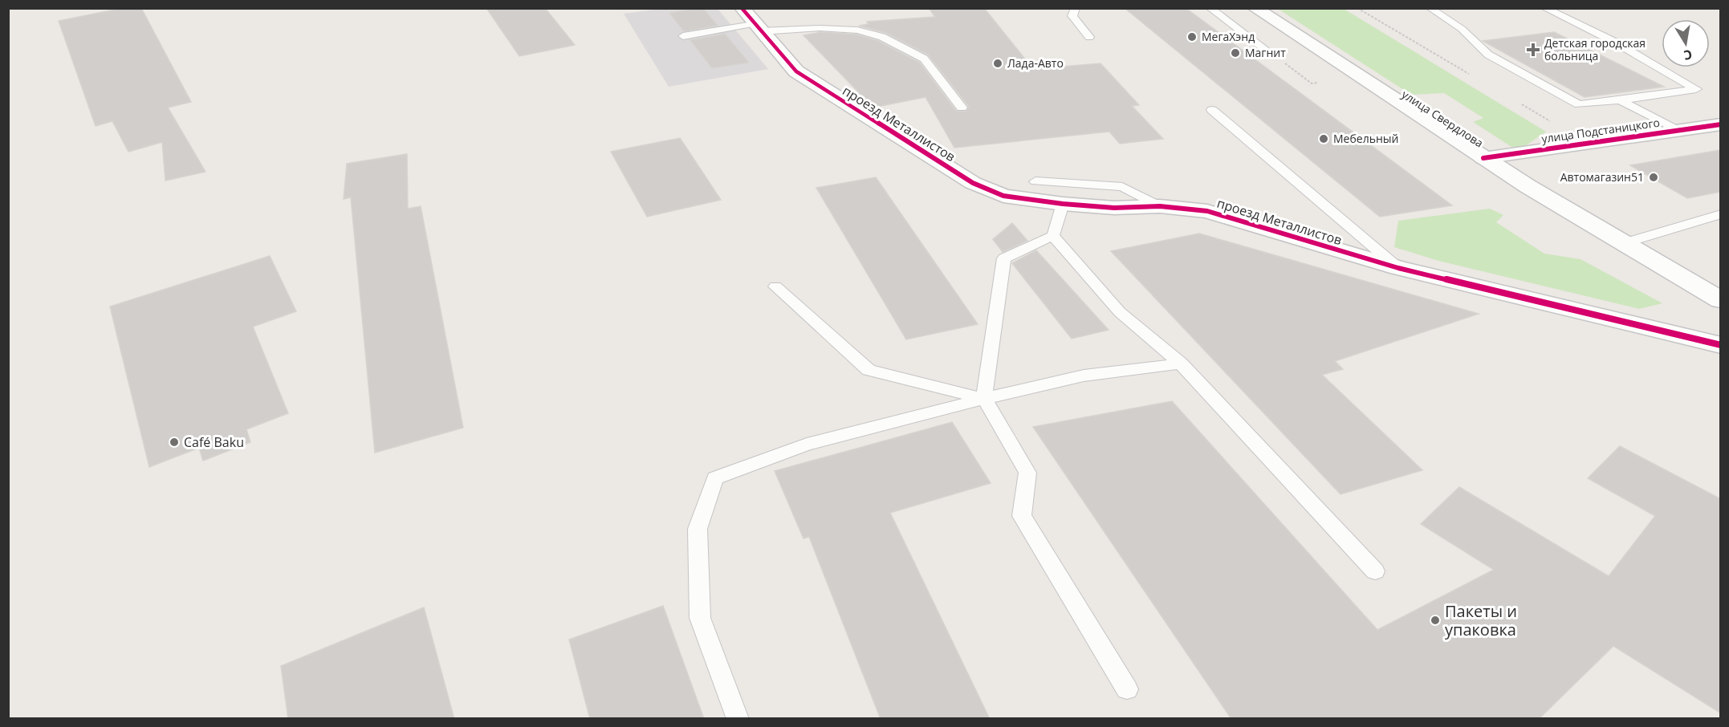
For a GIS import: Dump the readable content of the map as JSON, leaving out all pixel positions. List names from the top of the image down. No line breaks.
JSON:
{"streets":{"street":["улица Свердлова","проезд Металлистов","улица Подстаницкого"]},"crossings":[["улица Свердлова","улица Подстаницкого"]],"places":{"other":["МегаХэнд","Магнит","Лада-Авто","Мебельный","Автомагазин51","Café Baku","Пакеты и упаковка"],"health":["Детская городская больница"]},"north":"bottom"}
